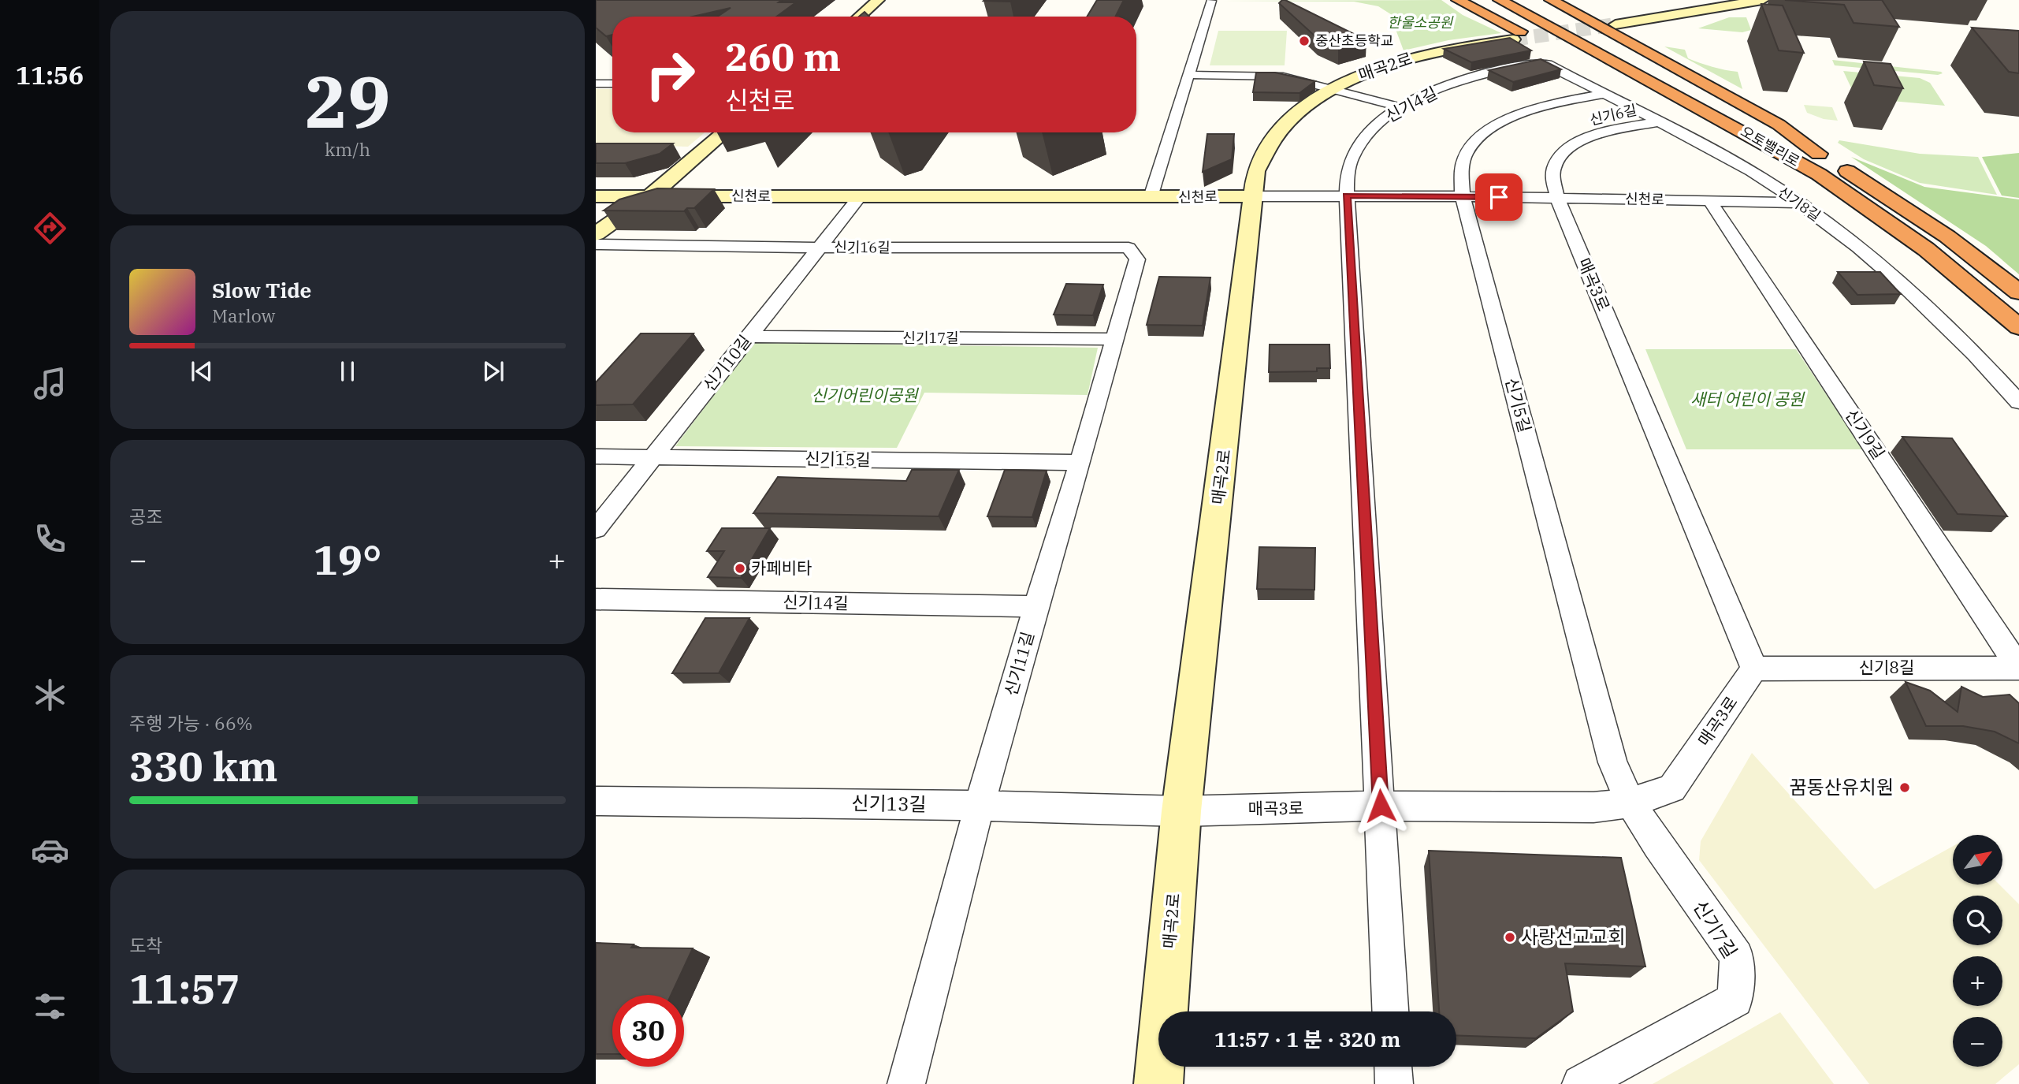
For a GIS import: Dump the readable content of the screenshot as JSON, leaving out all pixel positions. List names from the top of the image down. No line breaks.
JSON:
{"streets":{"highway":["오토밸리로"],"street":["매곡2로","신기4길","신기6길","신천로","신기8길","신기16길","매곡3로","신기17길","신기10길","신기5길","신기9길","신기15길","신기14길","신기11길","신기13길","신기7길"]},"crossings":[["매곡2로","신천로"],["매곡2로","매곡3로"],["매곡2로","신기13길"],["신기4길","신천로"],["신기4길","신기8길"],["신기4길","매곡3로"],["신기6길","신천로"],["신기6길","신기8길"],["신기6길","매곡3로"],["신천로","신기8길"],["신천로","매곡3로"],["신천로","신기10길"],["신천로","신기5길"],["신천로","신기9길"],["신기8길","매곡3로"],["신기8길","신기5길"],["신기8길","신기9길"],["신기16길","신기10길"],["신기16길","신기11길"],["매곡3로","신기5길"],["매곡3로","신기13길"],["매곡3로","신기7길"],["신기17길","신기10길"],["신기17길","신기11길"],["신기10길","신기15길"],["신기5길","신기7길"],["신기15길","신기11길"],["신기14길","신기11길"],["신기11길","신기13길"]],"parks":["한울소공원","신기어린이공원","새터 어린이 공원"],"places":["중산초등학교","카페비타","꿈동산유치원","사랑선교교회"],"north":"top right","page":{"tabs":"11:56","tile":[["29","km/h"],"공조",["주행 가능 · 66%","330 km"],["도착","11:57"]],"turn":["260 m","신천로"],"song":["Slow Tide","Marlow"],"heat":["−","19°","+"],"map_buttons":["+","−"],"limit":"30","trip":"11:57 · 1 분 · 320 m"}}
